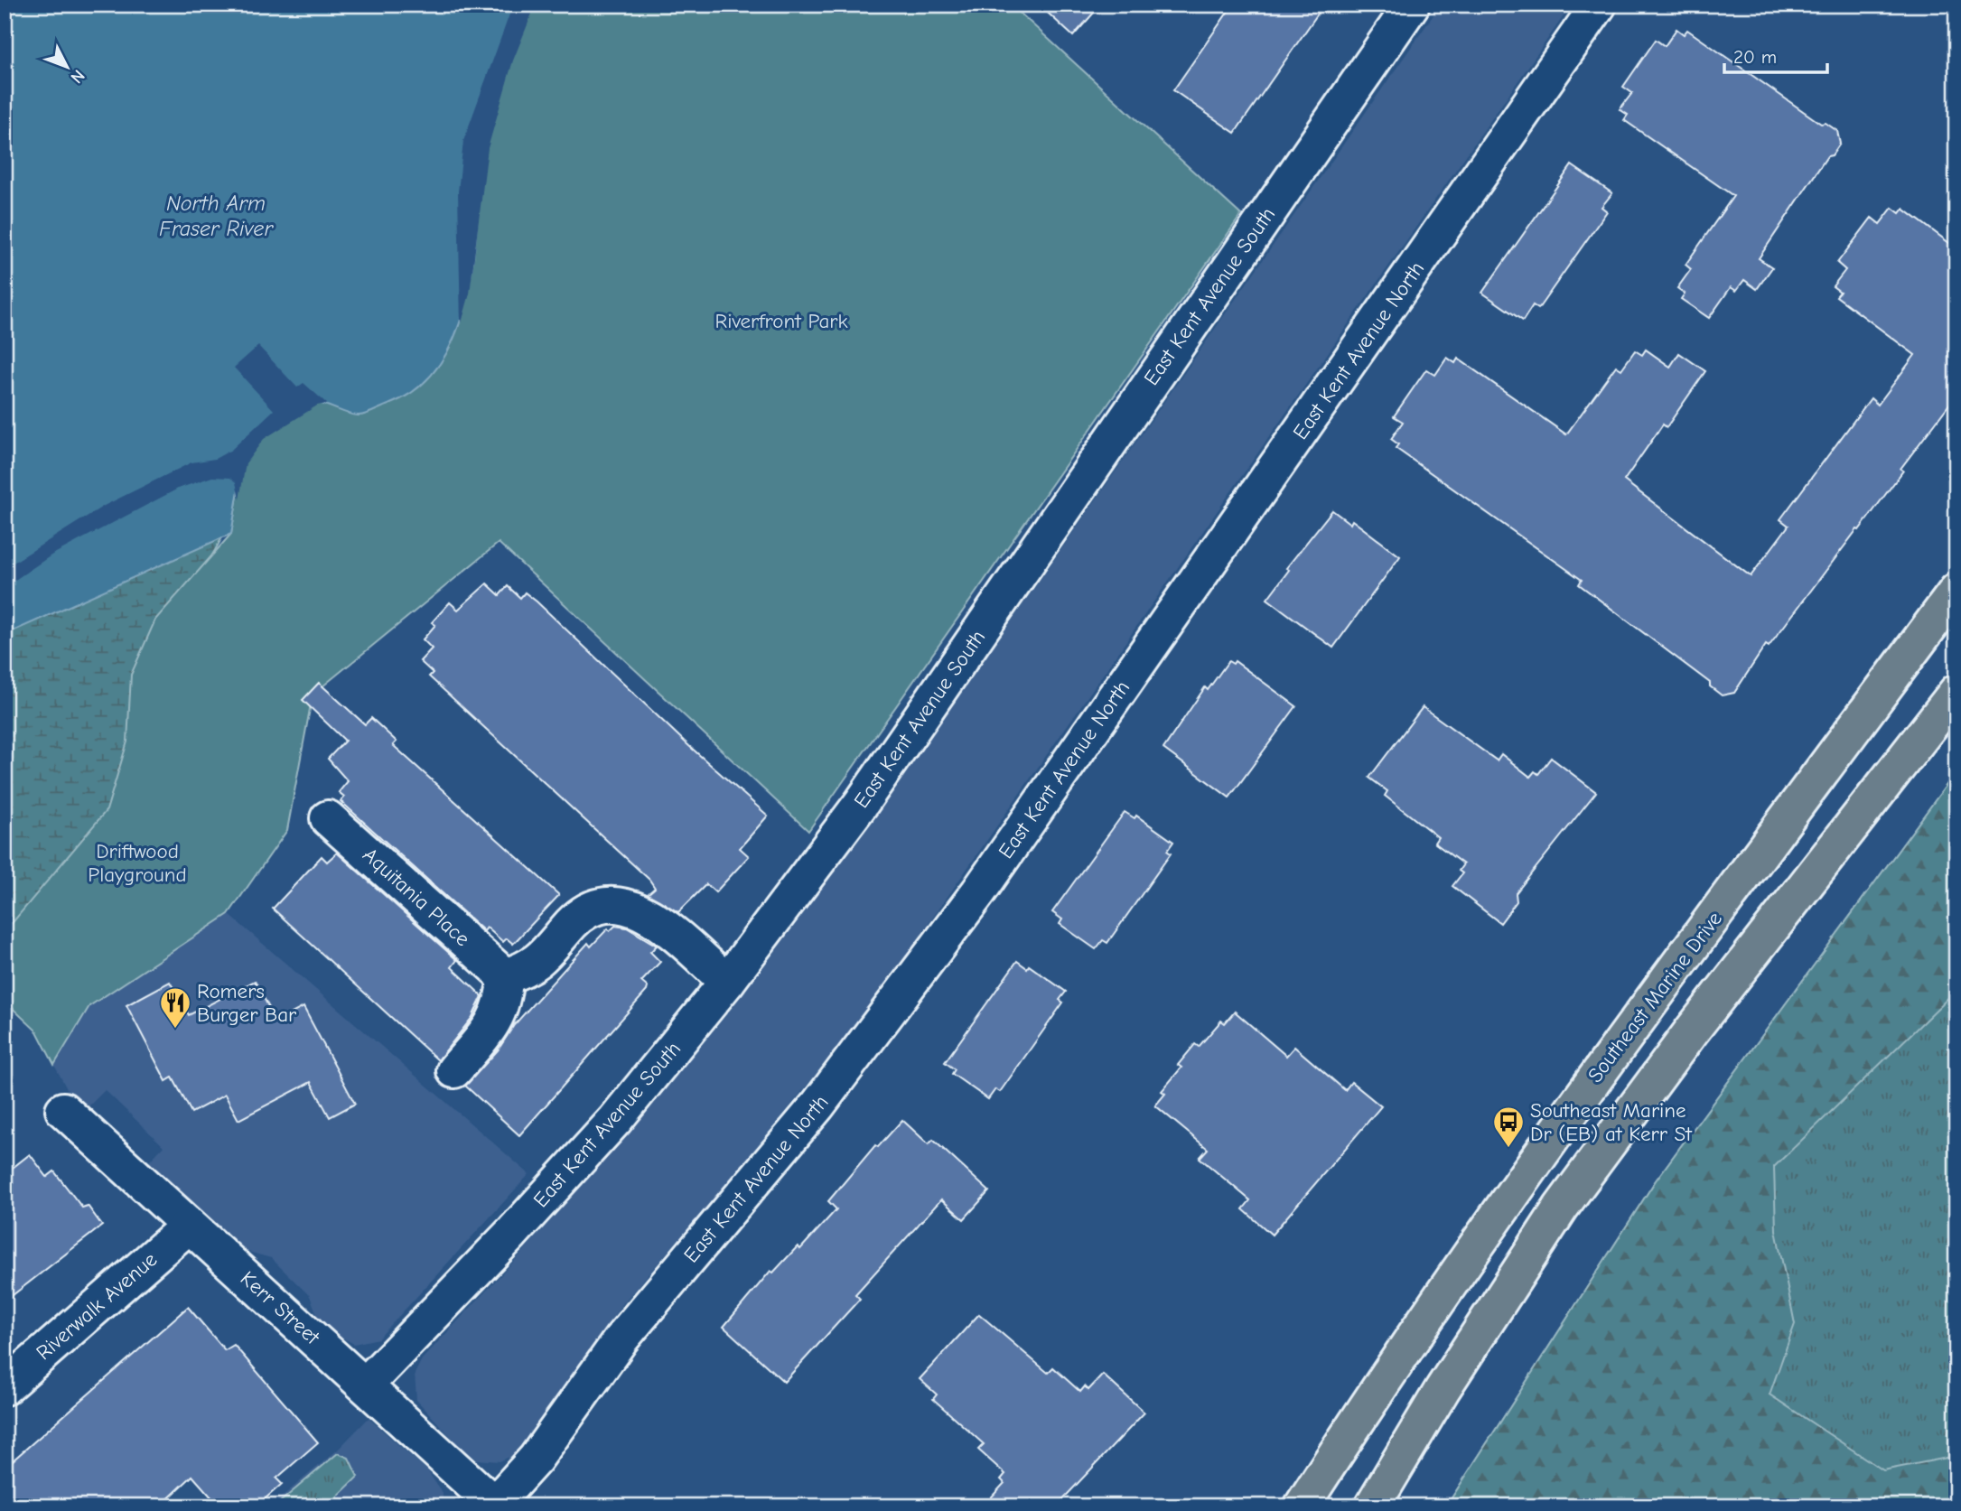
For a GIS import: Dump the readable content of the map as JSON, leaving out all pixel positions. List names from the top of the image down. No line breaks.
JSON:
{"streets":{"main road":["Southeast Marine Drive"],"street":["East Kent Avenue South","East Kent Avenue North","Aquitania Place","Riverwalk Avenue","Kerr Street"]},"crossings":[["East Kent Avenue South","Kerr Street"],["East Kent Avenue North","Kerr Street"],["Riverwalk Avenue","Kerr Street"]],"water":["North Arm Fraser River"],"parks":["Riverfront Park","Driftwood Playground"],"places":{"restaurant":["Romers Burger Bar"],"bus stop":["Southeast Marine Dr (EB) at Kerr St"]},"scale_bar":"20 m","north":"bottom right"}
